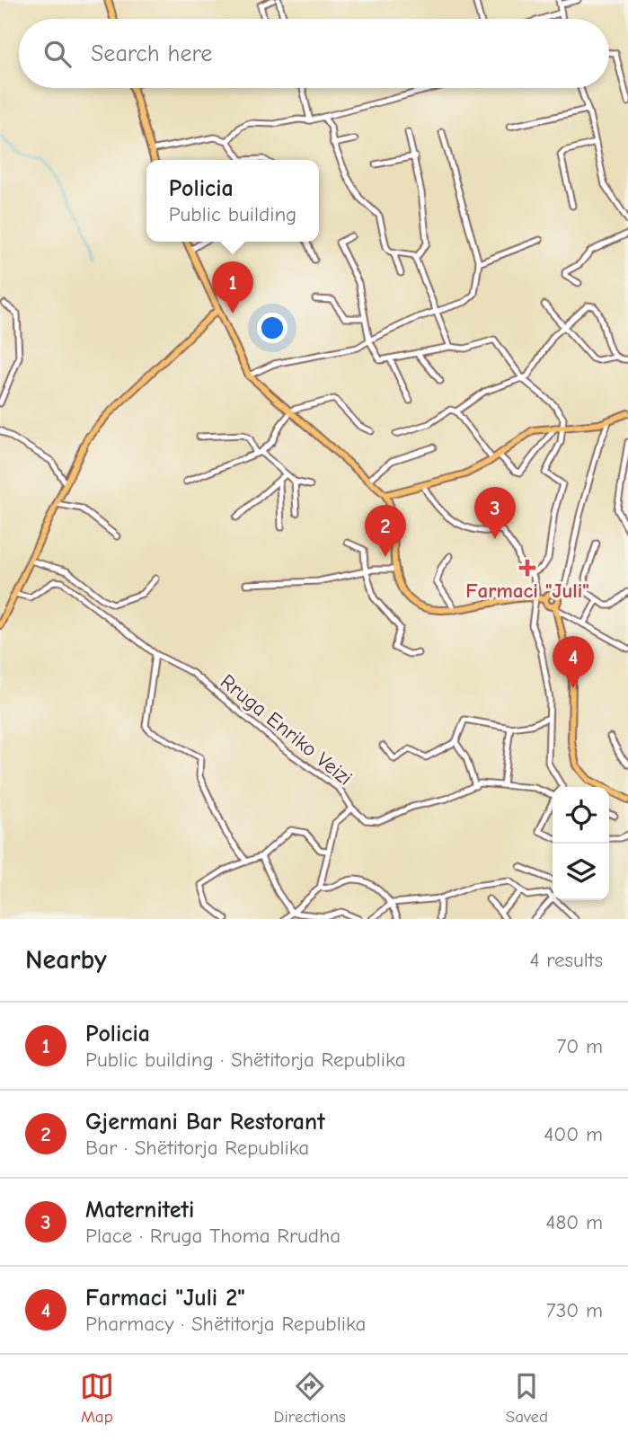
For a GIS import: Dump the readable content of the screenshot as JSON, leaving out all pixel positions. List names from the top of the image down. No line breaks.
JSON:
{"streets":{"street":["Rruga Enriko Veizi"]},"places":{"health":["Farmaci \"Juli\""]},"page":{"search":"Search here","popup":["Policia","Public building"],"pins":["1","3","2","4"],"heading":["Nearby","4 results"],"list":[{"mark":"1","name":"Policia","note":"Public building · Shëtitorja Republika","value":"70 m"},{"mark":"2","name":"Gjermani Bar Restorant","note":"Bar · Shëtitorja Republika","value":"400 m"},{"mark":"3","name":"Materniteti","note":"Place · Rruga Thoma Rrudha","value":"480 m"},{"mark":"4","name":"Farmaci \"Juli 2\"","note":"Pharmacy · Shëtitorja Republika","value":"730 m"}],"nav":["Map","Directions","Saved"]}}
